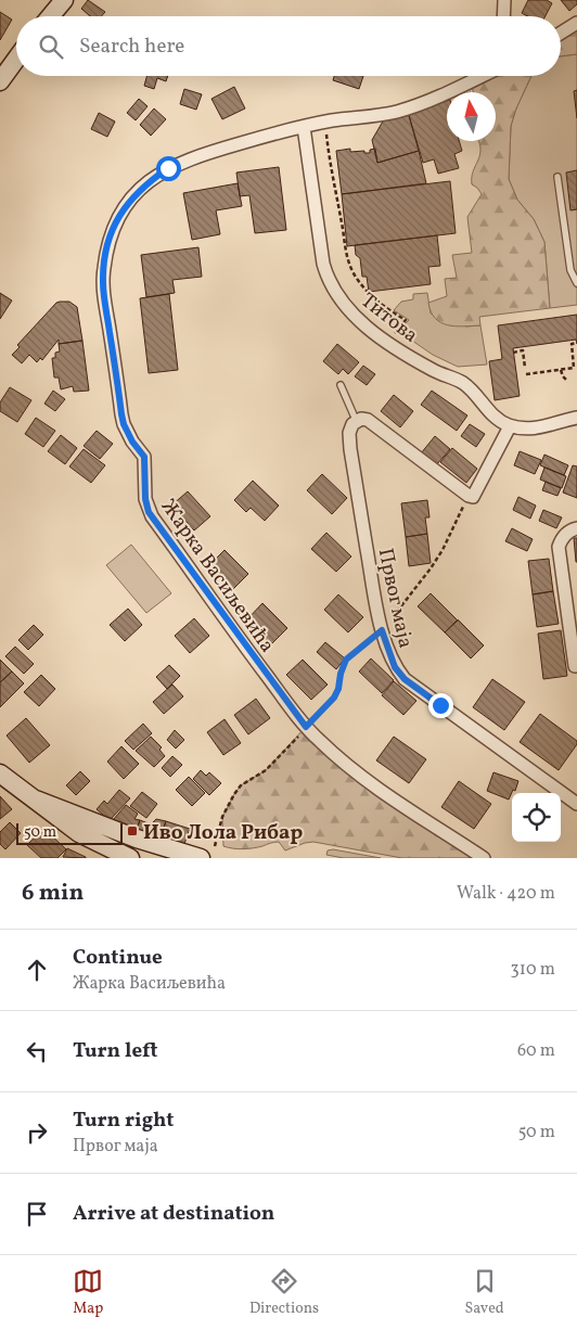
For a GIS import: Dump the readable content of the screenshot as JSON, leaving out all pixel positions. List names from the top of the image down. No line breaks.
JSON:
{"streets":{"street":["Титова","Жарка Васиљевића","Првог маја"]},"crossings":[["Титова","Жарка Васиљевића"]],"places":{"transit":["Иво Лола Рибар"]},"scale_bar":"50 m","north":"top","page":{"search":"Search here","scale":"50 m","heading":["6 min","Walk · 420 m"],"list":[["Continue","Жарка Васиљевића","310 m"],["Turn left","60 m"],["Turn right","Првог маја","50 m"],"Arrive at destination"],"nav":["Map","Directions","Saved"]}}
